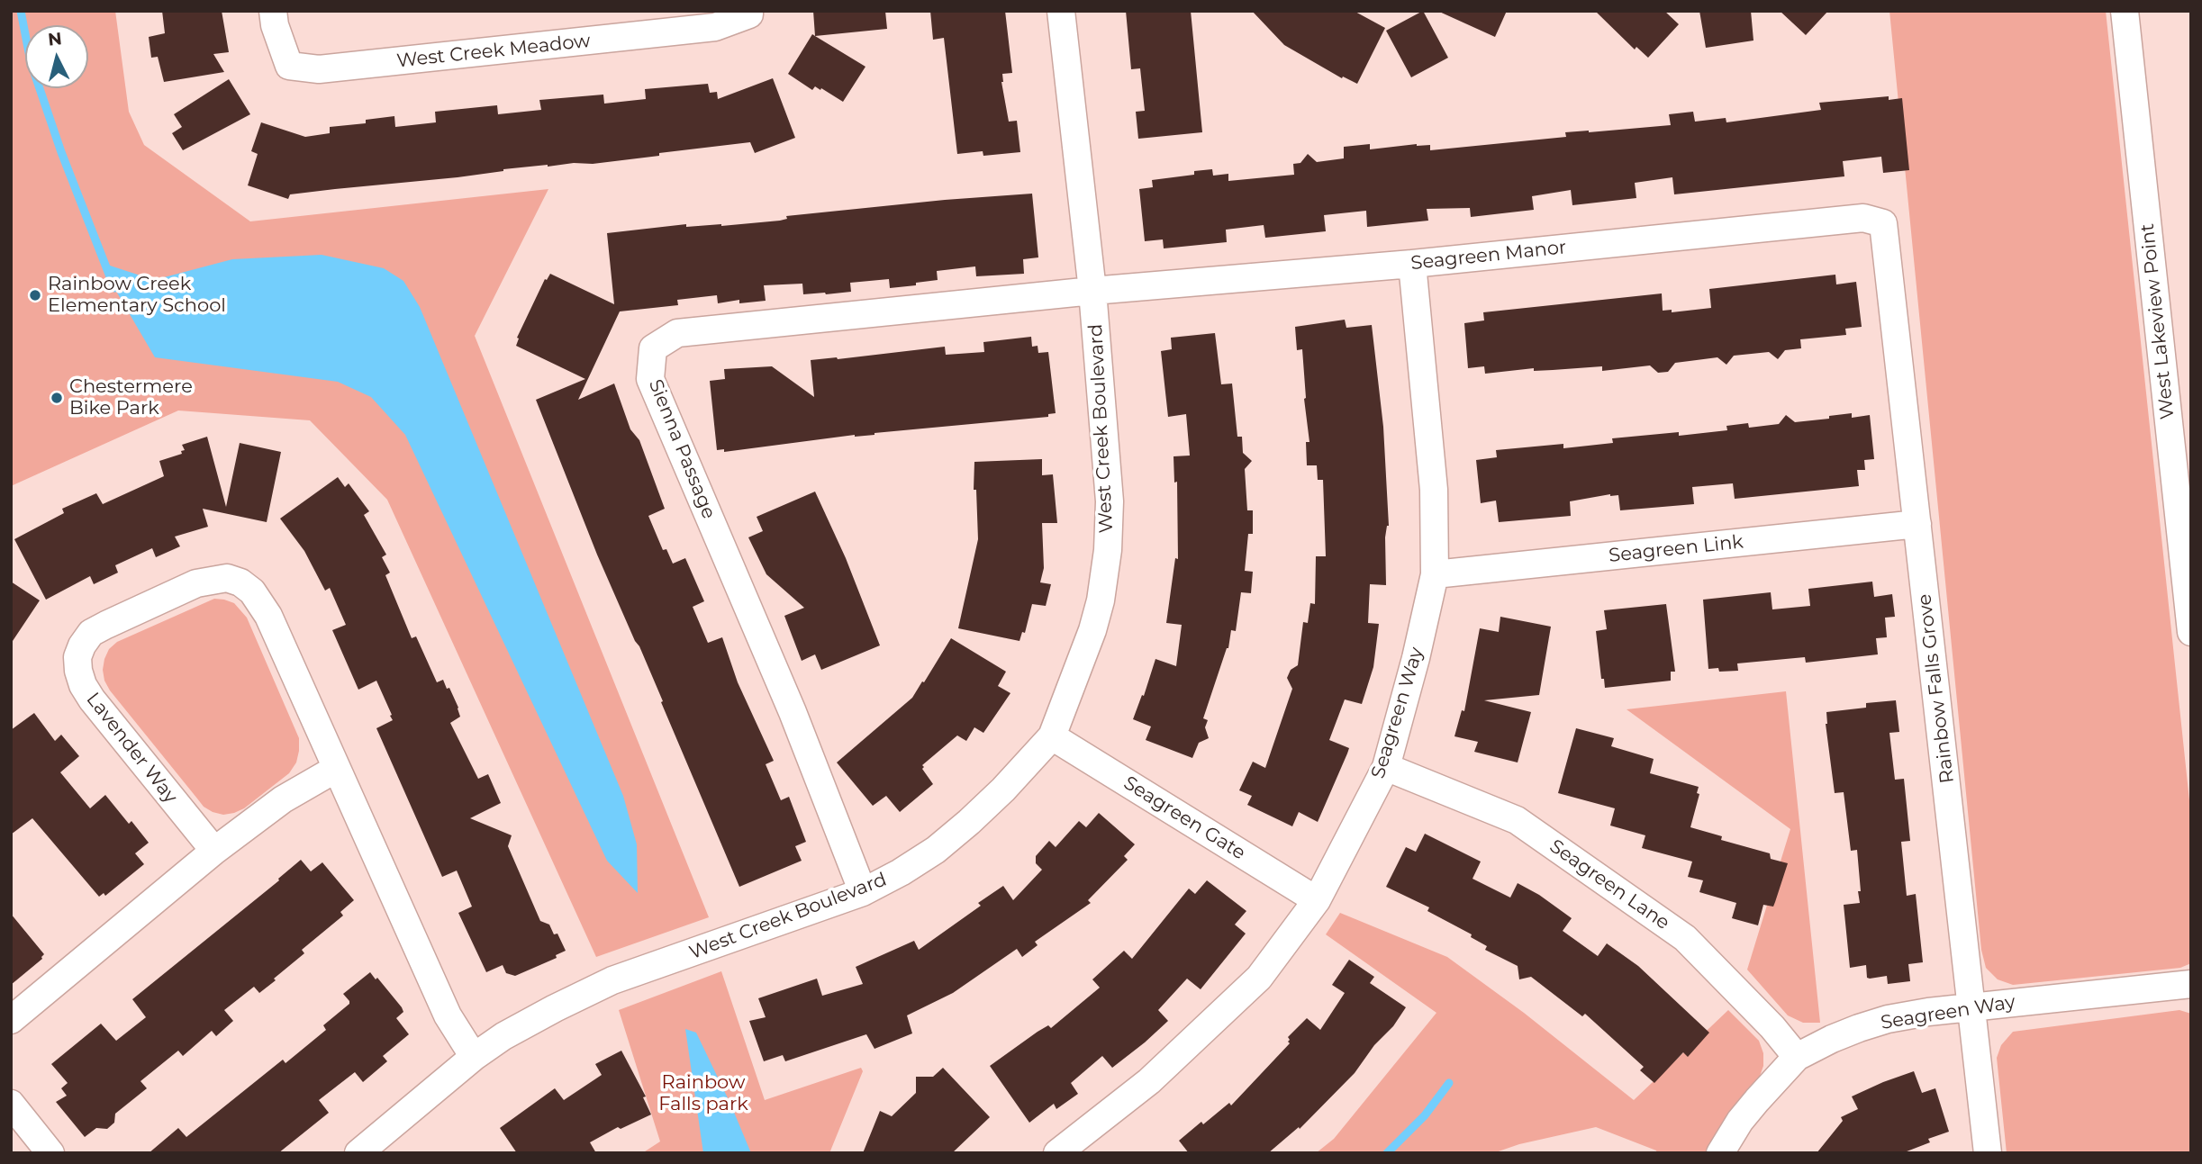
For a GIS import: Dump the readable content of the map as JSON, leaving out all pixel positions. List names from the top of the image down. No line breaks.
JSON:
{"streets":{"street":["West Creek Meadow","Seagreen Manor","West Lakeview Point","West Creek Boulevard","Sienna Passage","Seagreen Link","Rainbow Falls Grove","Seagreen Way","Lavender Way","Seagreen Gate","Seagreen Lane"]},"crossings":[["Seagreen Manor","West Creek Boulevard"],["Seagreen Manor","Sienna Passage"],["Seagreen Manor","Rainbow Falls Grove"],["Seagreen Manor","Seagreen Way"],["West Creek Boulevard","Sienna Passage"],["West Creek Boulevard","Lavender Way"],["West Creek Boulevard","Seagreen Gate"],["Seagreen Link","Rainbow Falls Grove"],["Seagreen Link","Seagreen Way"],["Rainbow Falls Grove","Seagreen Way"],["Seagreen Way","Seagreen Gate"],["Seagreen Way","Seagreen Lane"]],"parks":["Rainbow Falls park"],"places":["Rainbow Creek Elementary School","Chestermere Bike Park"],"north":"top"}
